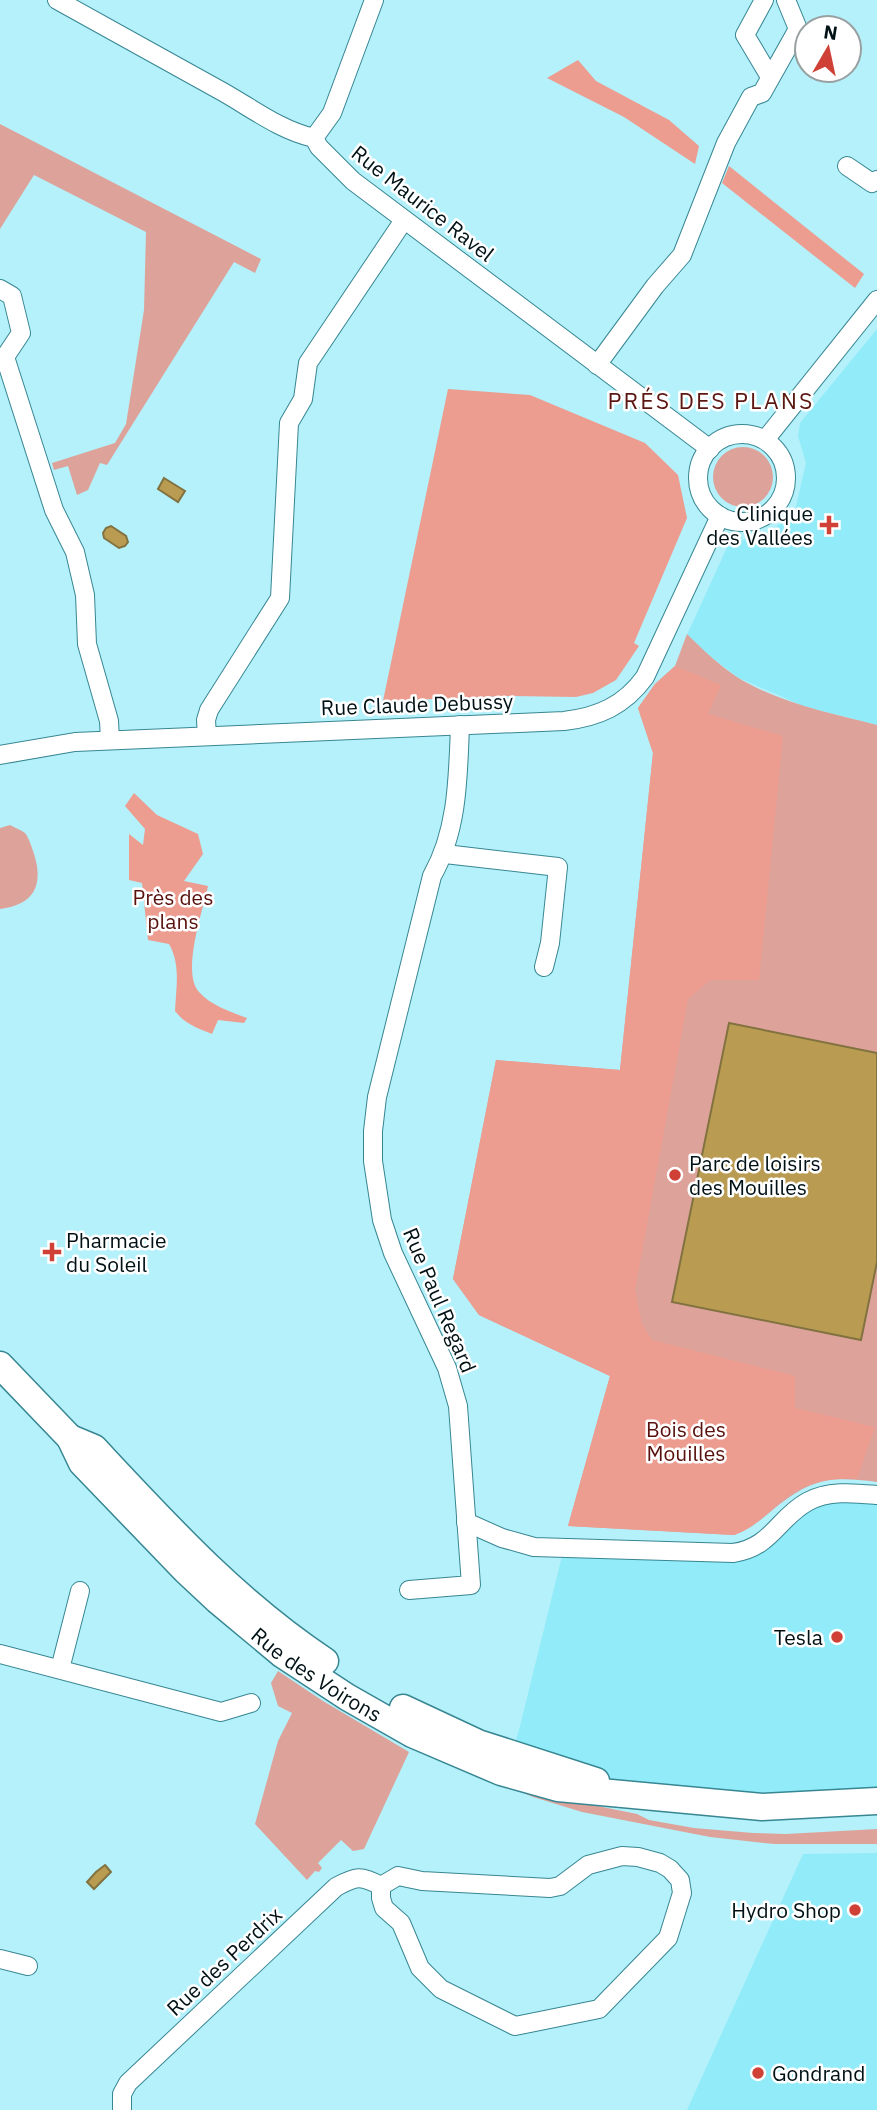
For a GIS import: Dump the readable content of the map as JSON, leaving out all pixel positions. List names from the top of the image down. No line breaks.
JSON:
{"streets":{"street":["Rue Maurice Ravel","Rue Claude Debussy","Rue Paul Regard","Rue des Voirons","Rue des Perdrix"]},"crossings":[["Rue Maurice Ravel","Rue Claude Debussy"],["Rue Claude Debussy","Rue Paul Regard"]],"districts":["PRÉS DES PLANS"],"parks":["Près des plans","Bois des Mouilles"],"places":{"health":["Clinique des Vallées","Pharmacie du Soleil"],"other":["Parc de loisirs des Mouilles","Tesla","Hydro Shop","Gondrand"]},"north":"top"}
